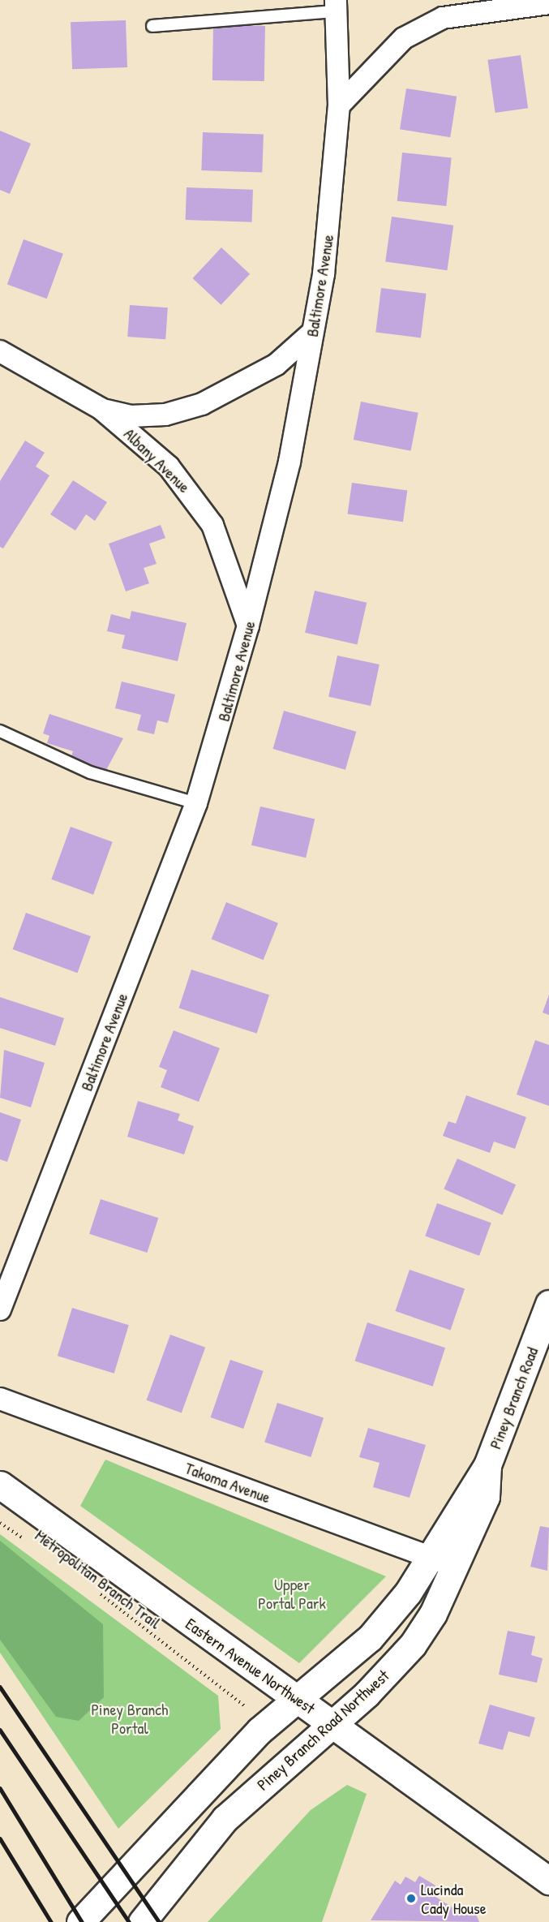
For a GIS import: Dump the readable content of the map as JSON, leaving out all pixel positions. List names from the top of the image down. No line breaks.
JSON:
{"streets":{"main road":["Piney Branch Road","Eastern Avenue Northwest","Piney Branch Road Northwest"],"street":["Baltimore Avenue","Albany Avenue","Takoma Avenue"],"path":["Metropolitan Branch Trail"]},"crossings":[["Baltimore Avenue","Albany Avenue"],["Piney Branch Road","Piney Branch Road Northwest"],["Takoma Avenue","Piney Branch Road Northwest"],["Eastern Avenue Northwest","Piney Branch Road Northwest"]],"parks":["Upper Portal Park","Piney Branch Portal"],"places":["Lucinda Cady House"]}
